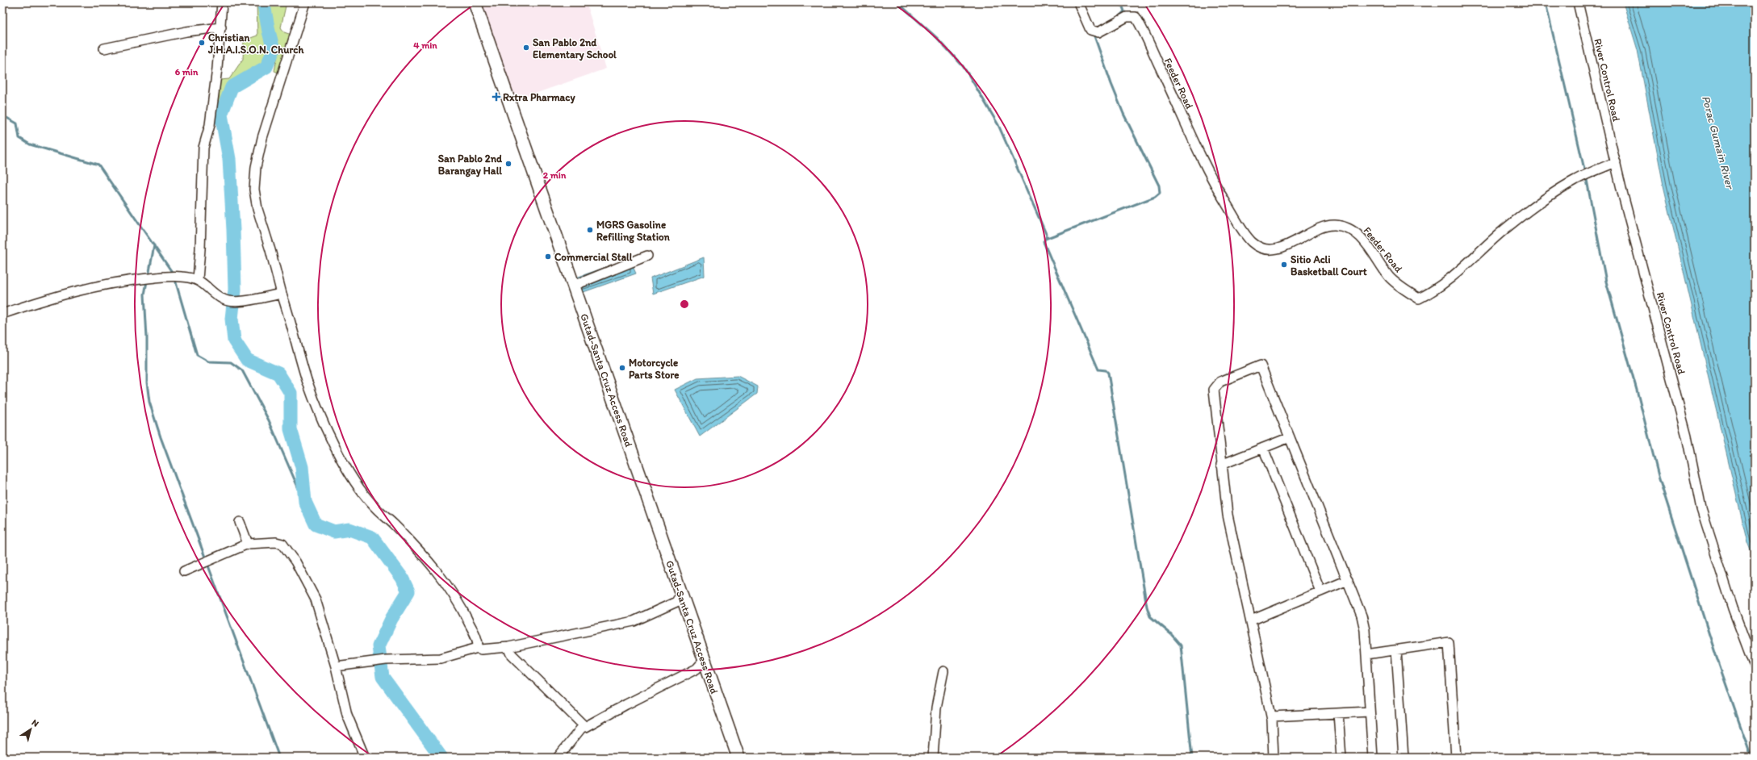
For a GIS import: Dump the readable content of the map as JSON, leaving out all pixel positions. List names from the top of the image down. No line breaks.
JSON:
{"streets":{"main road":["Gutad-Santa Cruz Access Road"],"street":["River Control Road","Feeder Road"]},"crossings":[["River Control Road","Feeder Road"]],"water":["Porac Gumain River"],"places":{"other":["Christian J.H.A.I.S.O.N. Church","San Pablo 2nd Elementary School","San Pablo 2nd Barangay Hall","MGRS Gasoline Refilling Station","Commercial Stall","Sitio Acli Basketball Court","Motorcycle Parts Store"],"health":["Rxtra Pharmacy"]},"north":"top right","rings":["4 min","6 min","2 min"]}
